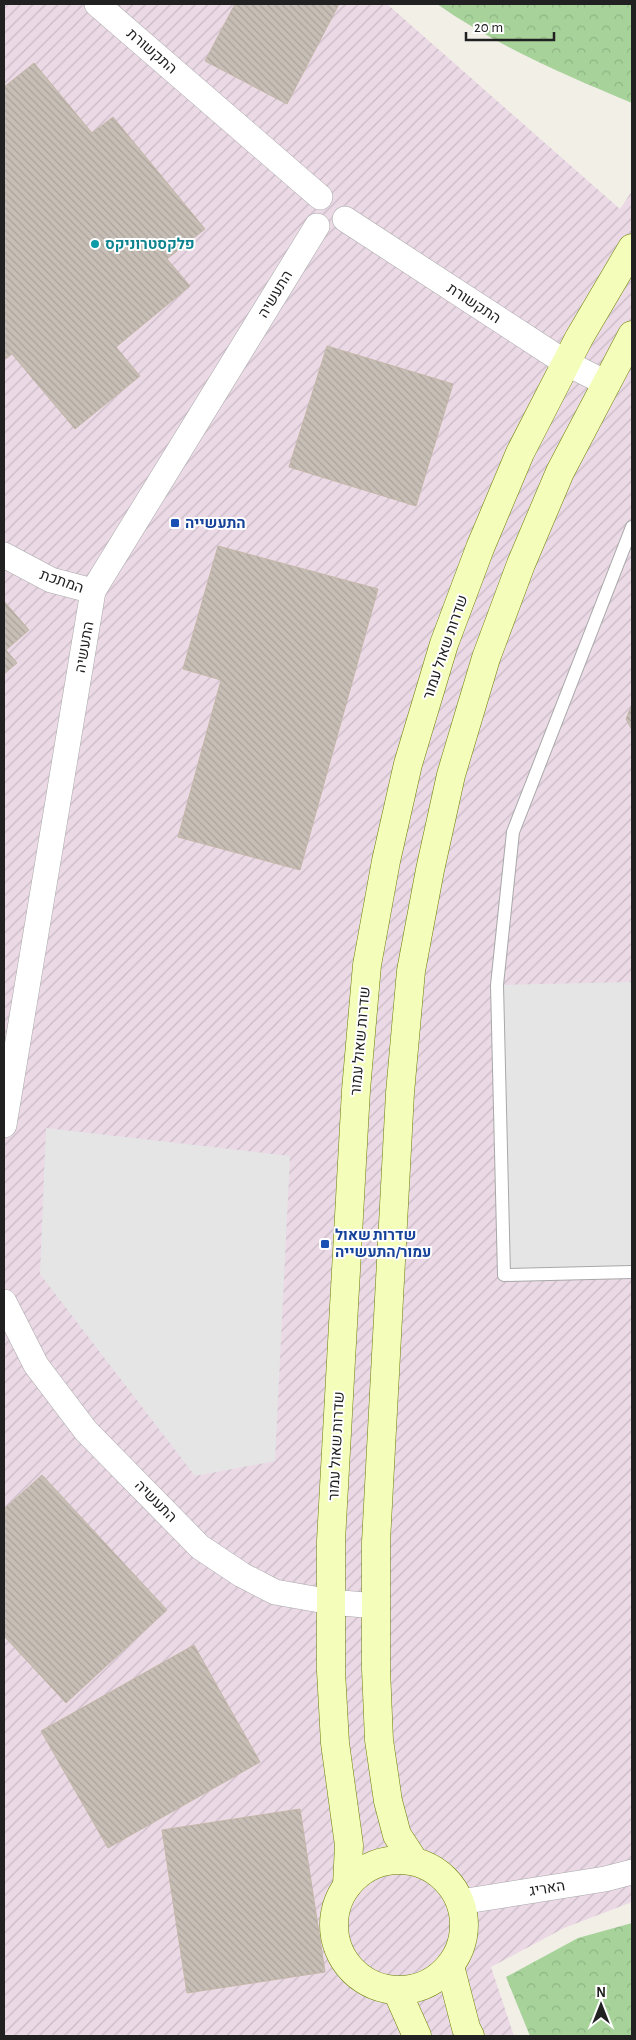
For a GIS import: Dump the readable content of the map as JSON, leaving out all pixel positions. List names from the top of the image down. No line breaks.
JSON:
{"streets":{"street":["התקשורת","התעשיה","המתכת","שדרות שאול עמור","האריג"]},"crossings":[["התקשורת","התעשיה"],["התקשורת","שדרות שאול עמור"],["התעשיה","המתכת"],["התעשיה","שדרות שאול עמור"],["שדרות שאול עמור","האריג"]],"places":{"other":["פלקסטרוניקס"],"transit":["התעשייה","שדרות שאול עמור/התעשייה"]},"scale_bar":"20 m","north":"top"}
